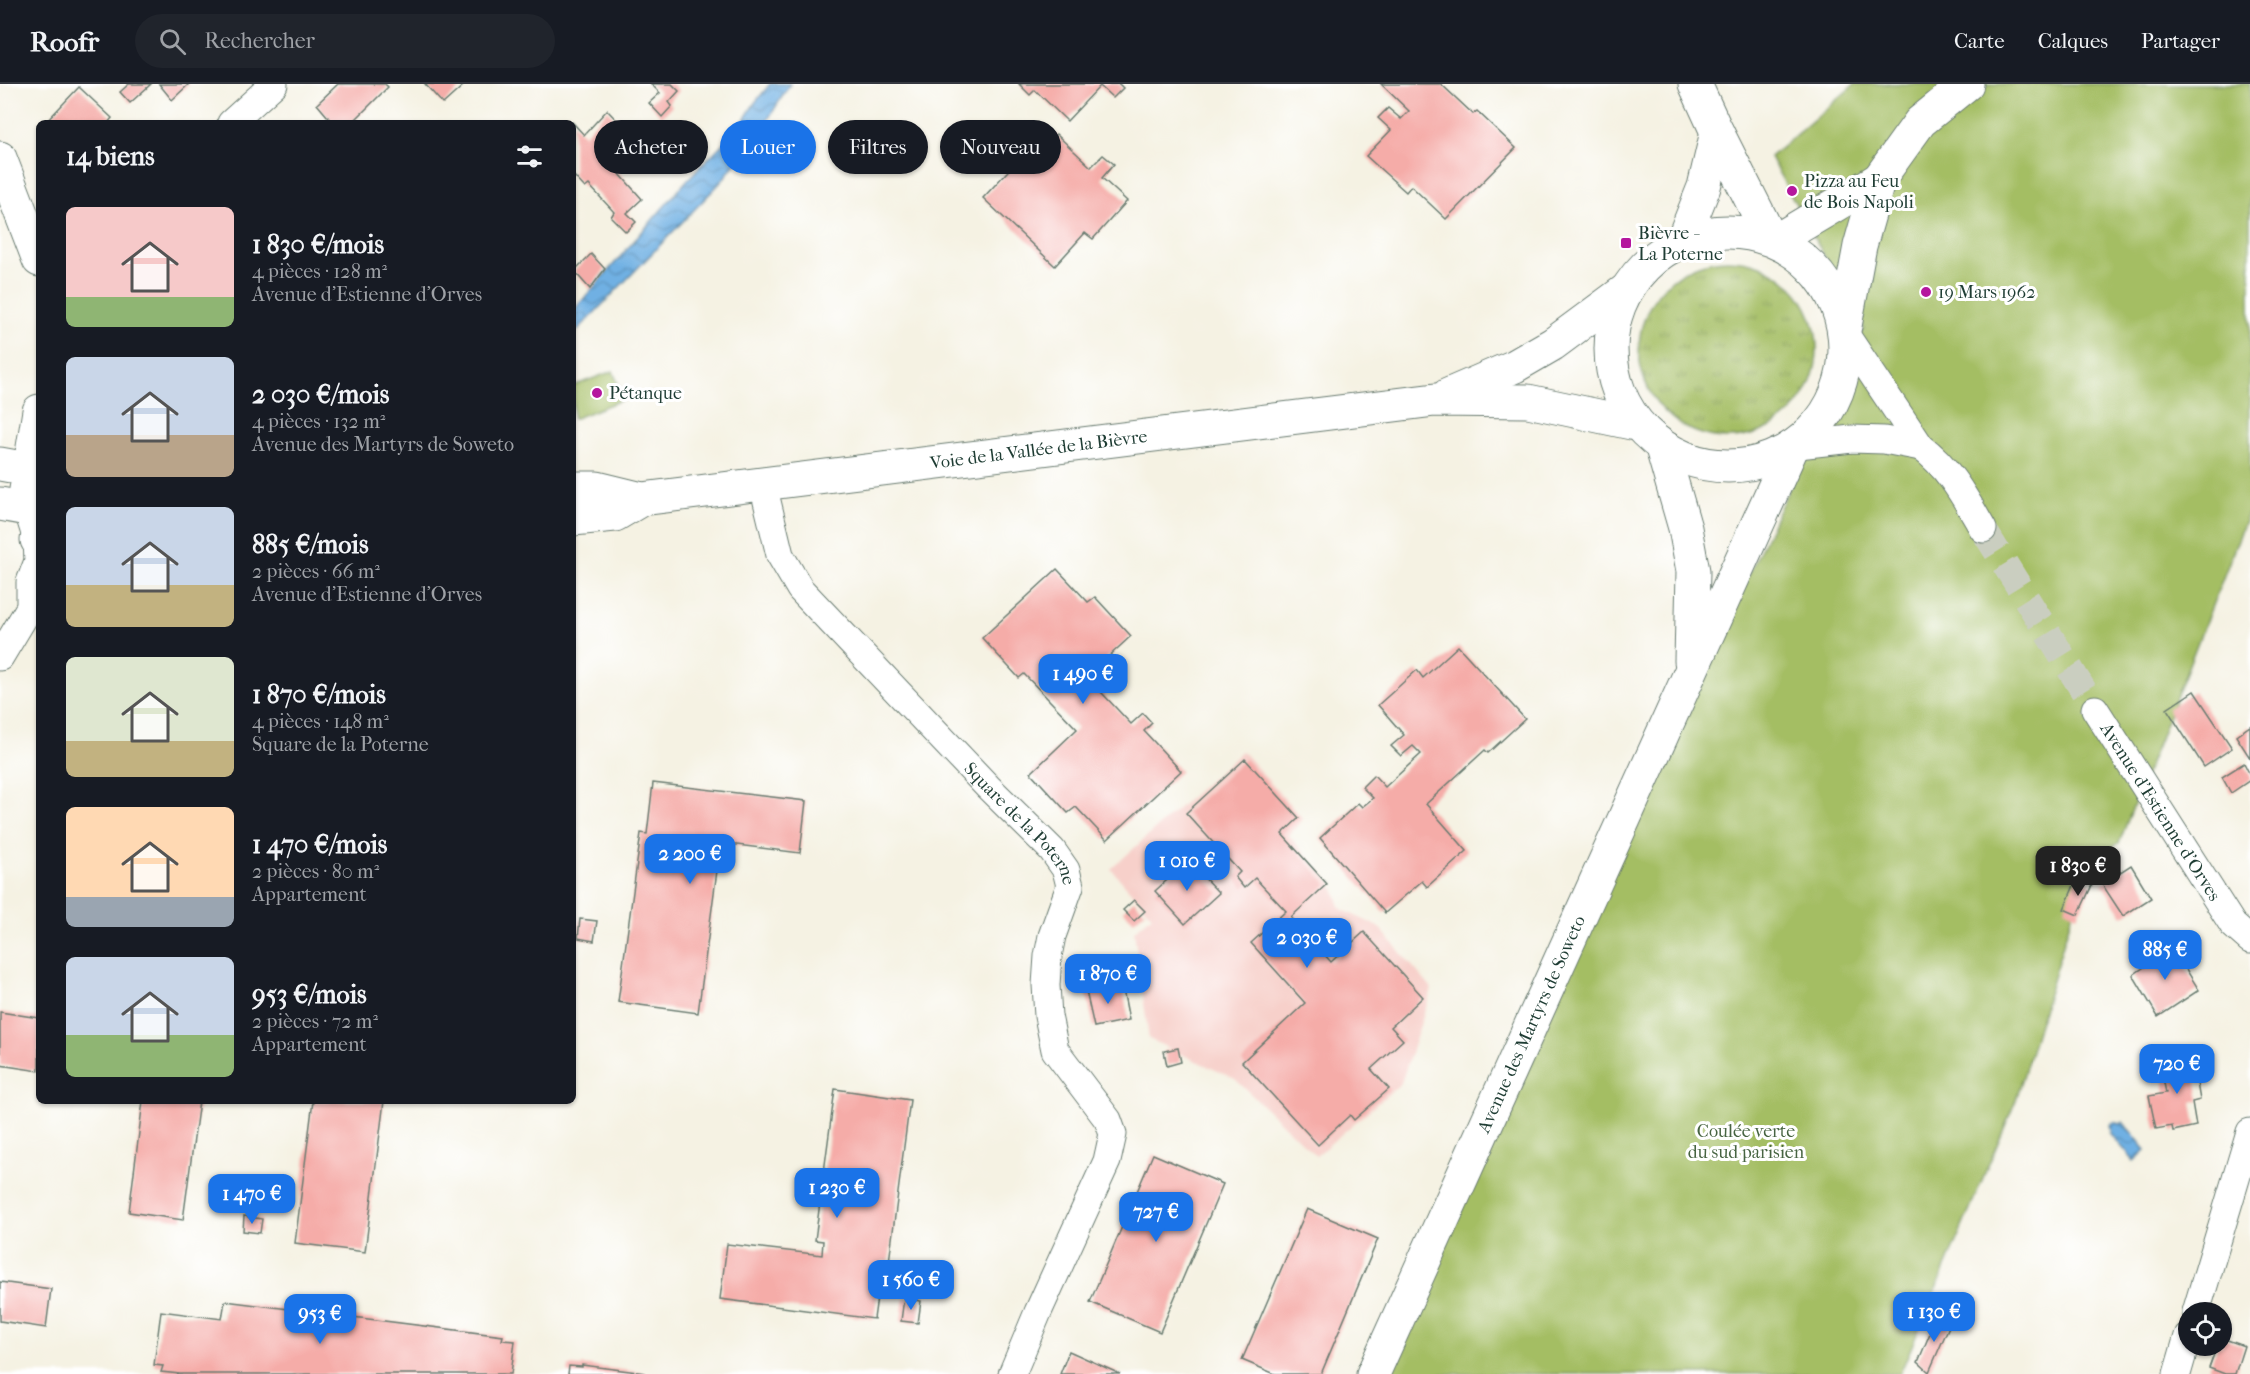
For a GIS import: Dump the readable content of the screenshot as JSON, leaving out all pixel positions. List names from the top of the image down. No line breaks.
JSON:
{"streets":{"main road":["Voie de la Vallée de la Bièvre","Avenue des Martyrs de Soweto"],"street":["Avenue d'Estienne d'Orves","Square de la Poterne"]},"crossings":[["Voie de la Vallée de la Bièvre","Square de la Poterne"]],"parks":["Coulée verte du sud parisien"],"places":{"other":["Pizza au Feu de Bois Napoli","19 Mars 1962","Pétanque"],"transit":["Bièvre - La Poterne"]},"page":{"header":"Roofr","search":"Rechercher","nav":["Carte","Calques","Partager"],"chip":["Acheter","Louer","Filtres","Nouveau"],"heading":"14 biens","list":[{"name":"1 830 €/mois","note":"4 pièces · 128 m² · Avenue d'Estienne d'Orves"},{"name":"2 030 €/mois","note":"4 pièces · 132 m² · Avenue des Martyrs de Soweto"},{"name":"885 €/mois","note":"2 pièces · 66 m² · Avenue d'Estienne d'Orves"},{"name":"1 870 €/mois","note":"4 pièces · 148 m² · Square de la Poterne"},{"name":"1 470 €/mois","note":"2 pièces · 80 m² · Appartement"},{"name":"953 €/mois","note":"2 pièces · 72 m² · Appartement"}],"price":["1 490 €","2 200 €","1 010 €","1 830 €","2 030 €","885 €","1 870 €","720 €","1 230 €","1 470 €","727 €","1 560 €","1 130 €","953 €"]}}
